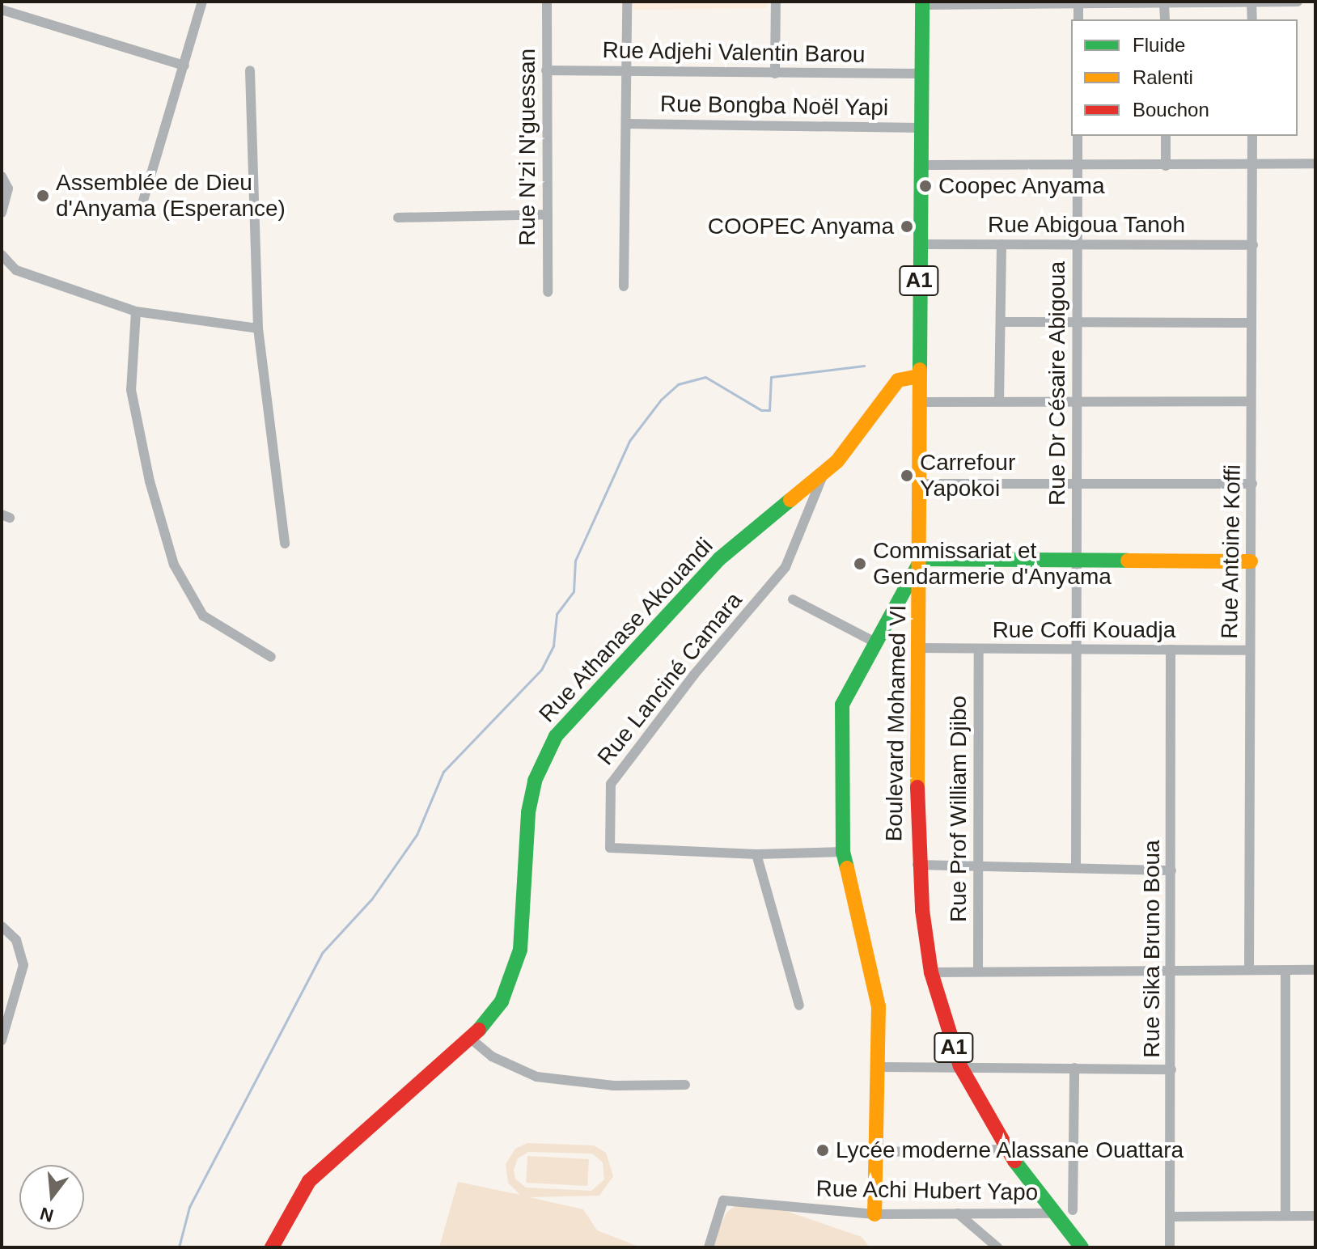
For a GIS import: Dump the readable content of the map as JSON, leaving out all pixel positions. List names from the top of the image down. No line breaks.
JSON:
{"streets":{"street":["Rue Adjehi Valentin Barou","Rue Bongba Noël Yapi","Rue N'zi N'guessan","Rue Abigoua Tanoh","A1","Rue Dr Césaire Abigoua","Rue Antoine Koffi","Rue Athanase Akouandi","Rue Coffi Kouadja","Rue Lanciné Camara","Boulevard Mohamed VI","Rue Prof William Djibo","Rue Sika Bruno Boua","Rue Achi Hubert Yapo"]},"crossings":[["Rue Adjehi Valentin Barou","Rue N'zi N'guessan"],["Rue Adjehi Valentin Barou","Boulevard Mohamed VI"],["Rue Bongba Noël Yapi","Boulevard Mohamed VI"],["Rue Abigoua Tanoh","Rue Dr Césaire Abigoua"],["Rue Abigoua Tanoh","Rue Antoine Koffi"],["Rue Abigoua Tanoh","Boulevard Mohamed VI"],["Rue Dr Césaire Abigoua","Rue Coffi Kouadja"],["Rue Antoine Koffi","Rue Coffi Kouadja"],["Rue Athanase Akouandi","Rue Lanciné Camara"],["Rue Athanase Akouandi","Boulevard Mohamed VI"],["Rue Coffi Kouadja","Boulevard Mohamed VI"],["Rue Coffi Kouadja","Rue Prof William Djibo"],["Rue Coffi Kouadja","Rue Sika Bruno Boua"],["Boulevard Mohamed VI","Rue Achi Hubert Yapo"]],"places":["Coopec Anyama","Assemblée de Dieu d'Anyama (Esperance)","COOPEC Anyama","Carrefour Yapokoi","Commissariat et Gendarmerie d'Anyama","Lycée moderne Alassane Ouattara"],"legend":["Fluide","Ralenti","Bouchon"],"north":"bottom"}
